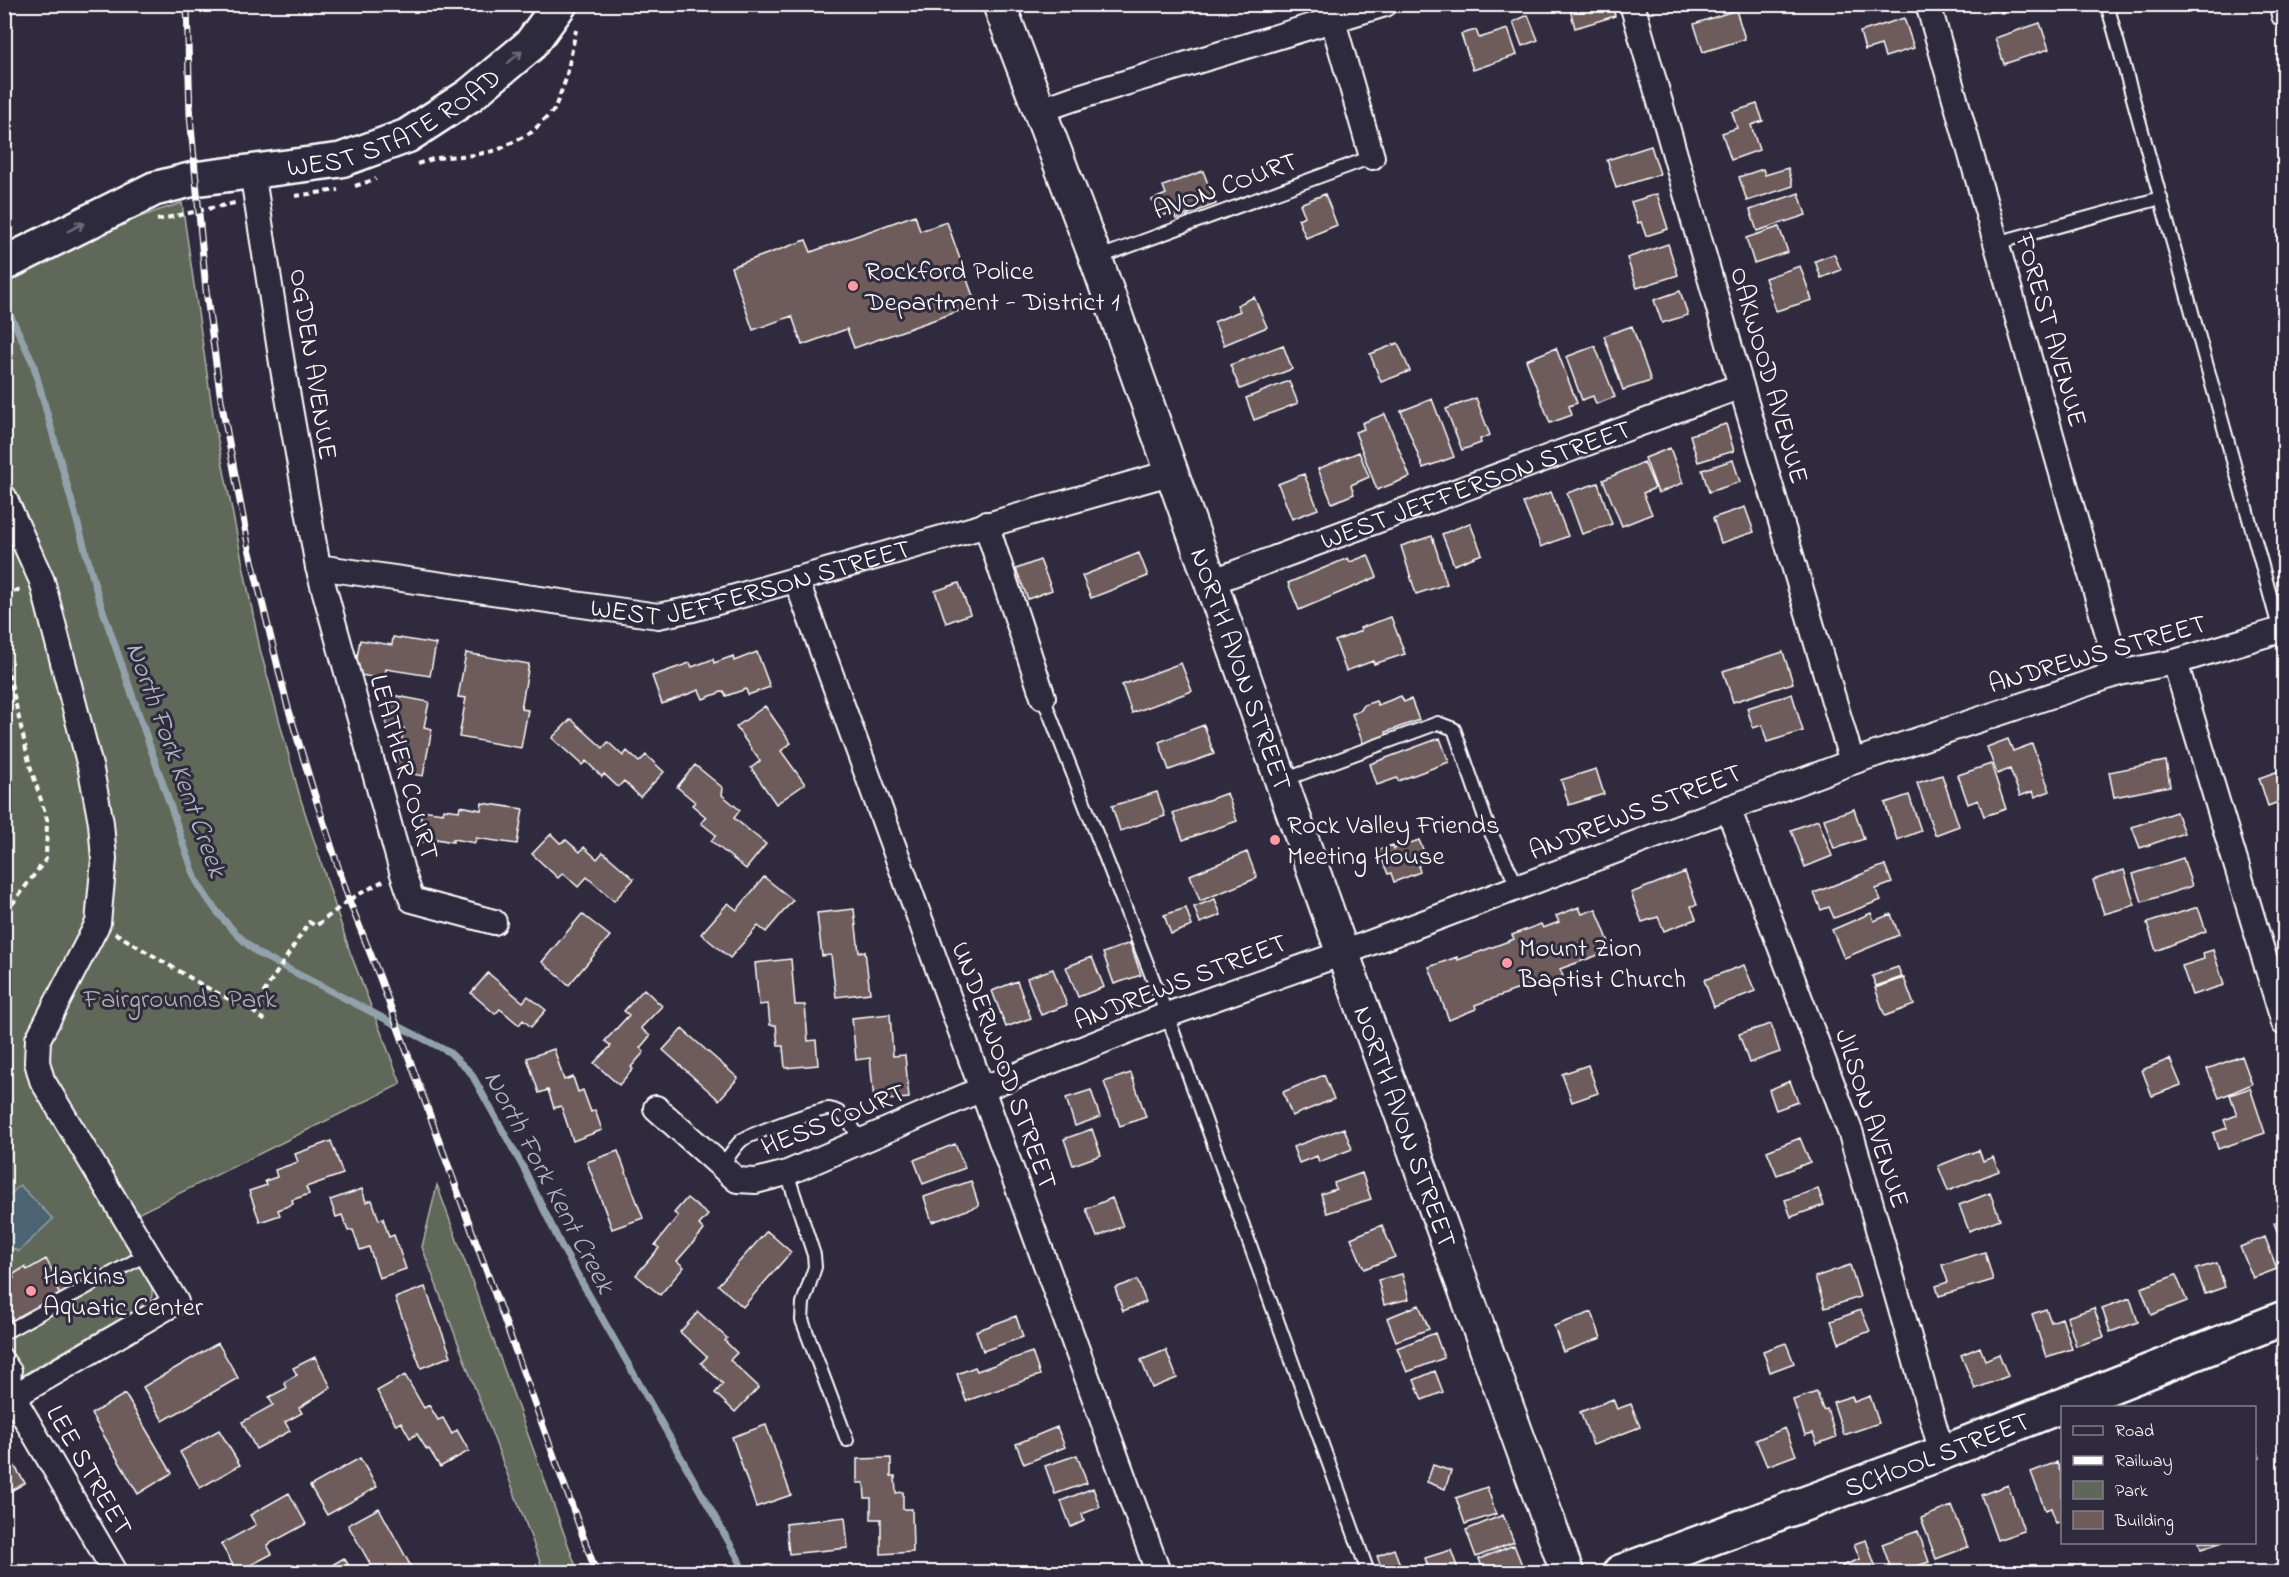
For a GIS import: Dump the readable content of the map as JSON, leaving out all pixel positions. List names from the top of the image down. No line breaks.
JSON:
{"streets":{"main road":["WEST STATE ROAD","SCHOOL STREET"],"street":["FOREST AVENUE","OGDEN AVENUE","OAKWOOD AVENUE","WEST JEFFERSON STREET","ANDREWS STREET","NORTH AVON STREET","LEATHER COURT","UNDERWOOD STREET","JILSON AVENUE","HESS COURT","LEE STREET"],"lane":["AVON COURT"]},"crossings":[["WEST STATE ROAD","OGDEN AVENUE"],["AVON COURT","NORTH AVON STREET"],["FOREST AVENUE","ANDREWS STREET"],["OGDEN AVENUE","WEST JEFFERSON STREET"],["OGDEN AVENUE","LEATHER COURT"],["OAKWOOD AVENUE","WEST JEFFERSON STREET"],["OAKWOOD AVENUE","ANDREWS STREET"],["WEST JEFFERSON STREET","NORTH AVON STREET"],["WEST JEFFERSON STREET","LEATHER COURT"],["WEST JEFFERSON STREET","UNDERWOOD STREET"],["ANDREWS STREET","NORTH AVON STREET"],["ANDREWS STREET","UNDERWOOD STREET"],["ANDREWS STREET","JILSON AVENUE"],["ANDREWS STREET","HESS COURT"],["UNDERWOOD STREET","HESS COURT"],["JILSON AVENUE","SCHOOL STREET"]],"one_way":["WEST STATE ROAD"],"water":["North Fork Kent Creek"],"parks":["Fairgrounds Park"],"places":["Rockford Police Department - District 1","Rock Valley Friends Meeting House","Mount Zion Baptist Church","Harkins Aquatic Center"],"legend":["Road","Railway","Park","Building"]}
